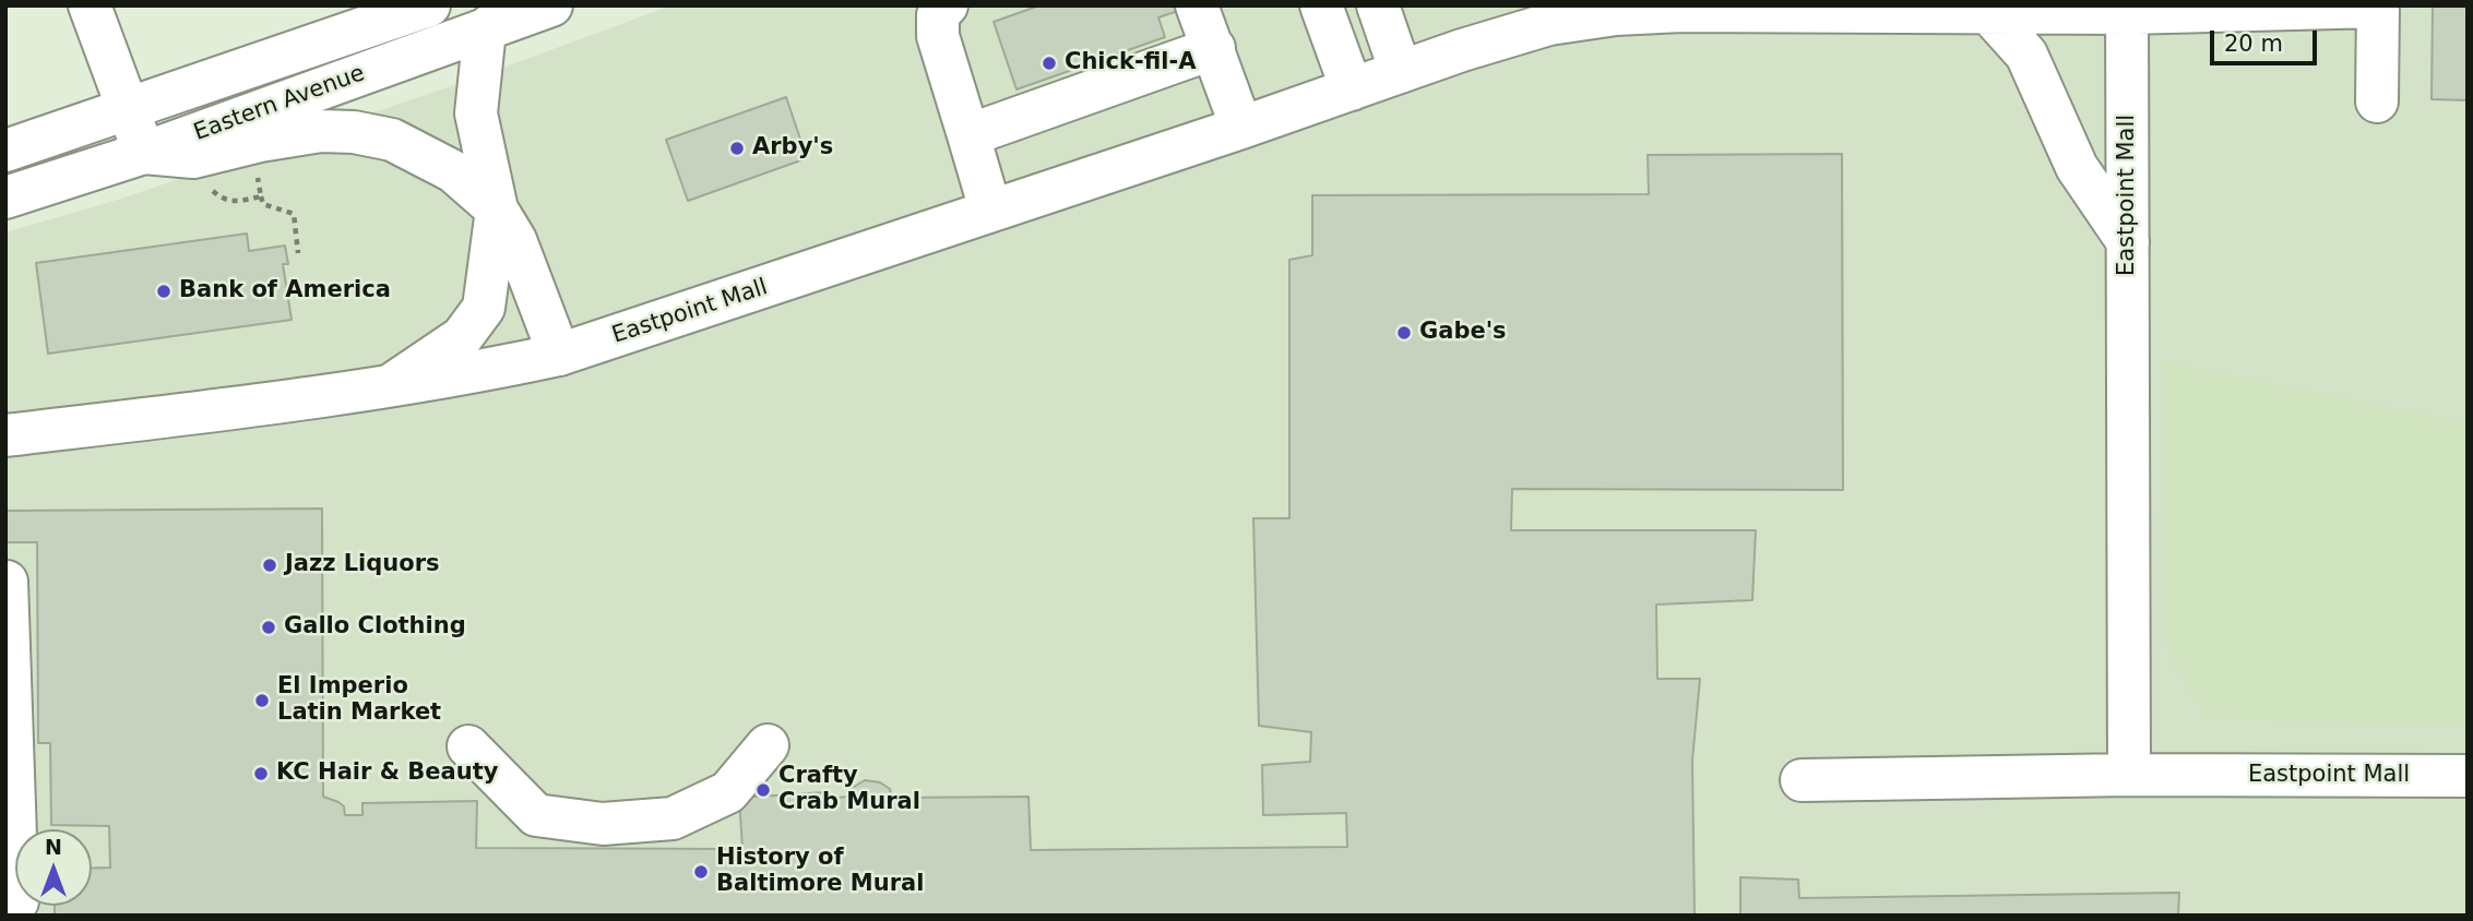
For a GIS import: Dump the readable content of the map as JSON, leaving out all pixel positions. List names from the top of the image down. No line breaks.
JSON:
{"streets":{"main road":["Eastern Avenue","Eastpoint Mall"]},"places":["Chick-fil-A","Arby's","Bank of America","Gabe's","Jazz Liquors","Gallo Clothing","El Imperio Latin Market","KC Hair & Beauty","Crafty Crab Mural","History of Baltimore Mural"],"scale_bar":"20 m","north":"top"}
